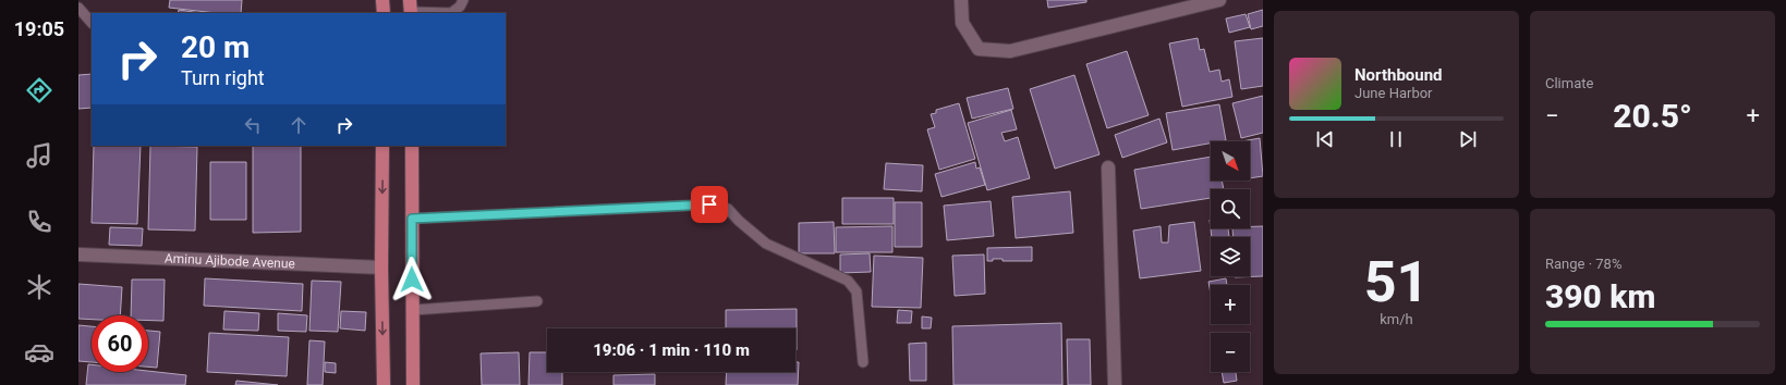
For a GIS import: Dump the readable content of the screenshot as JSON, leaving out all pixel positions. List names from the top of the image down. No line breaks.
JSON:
{"streets":{"street":["Aminu Ajibode Avenue"]},"north":"bottom right","page":{"tabs":"19:05","tile":["Climate",["51","km/h"],["Range · 78%","390 km"]],"turn":["20 m","Turn right"],"song":["Northbound","June Harbor"],"heat":["−","20.5°","+"],"map_buttons":["+","−"],"limit":"60","trip":"19:06 · 1 min · 110 m"}}
